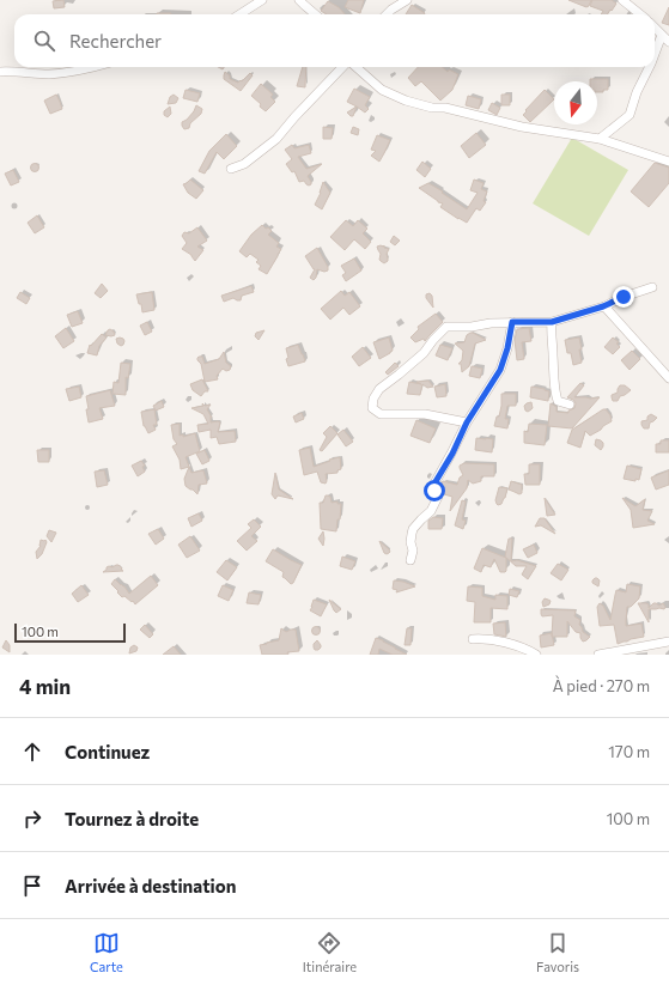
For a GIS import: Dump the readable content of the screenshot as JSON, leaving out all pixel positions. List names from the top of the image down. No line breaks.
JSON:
{"scale_bar":"100 m","north":"bottom","page":{"search":"Rechercher","scale":"100 m","heading":["4 min","À pied · 270 m"],"list":[["Continuez","170 m"],["Tournez à droite","100 m"],"Arrivée à destination"],"nav":["Carte","Itinéraire","Favoris"]}}
